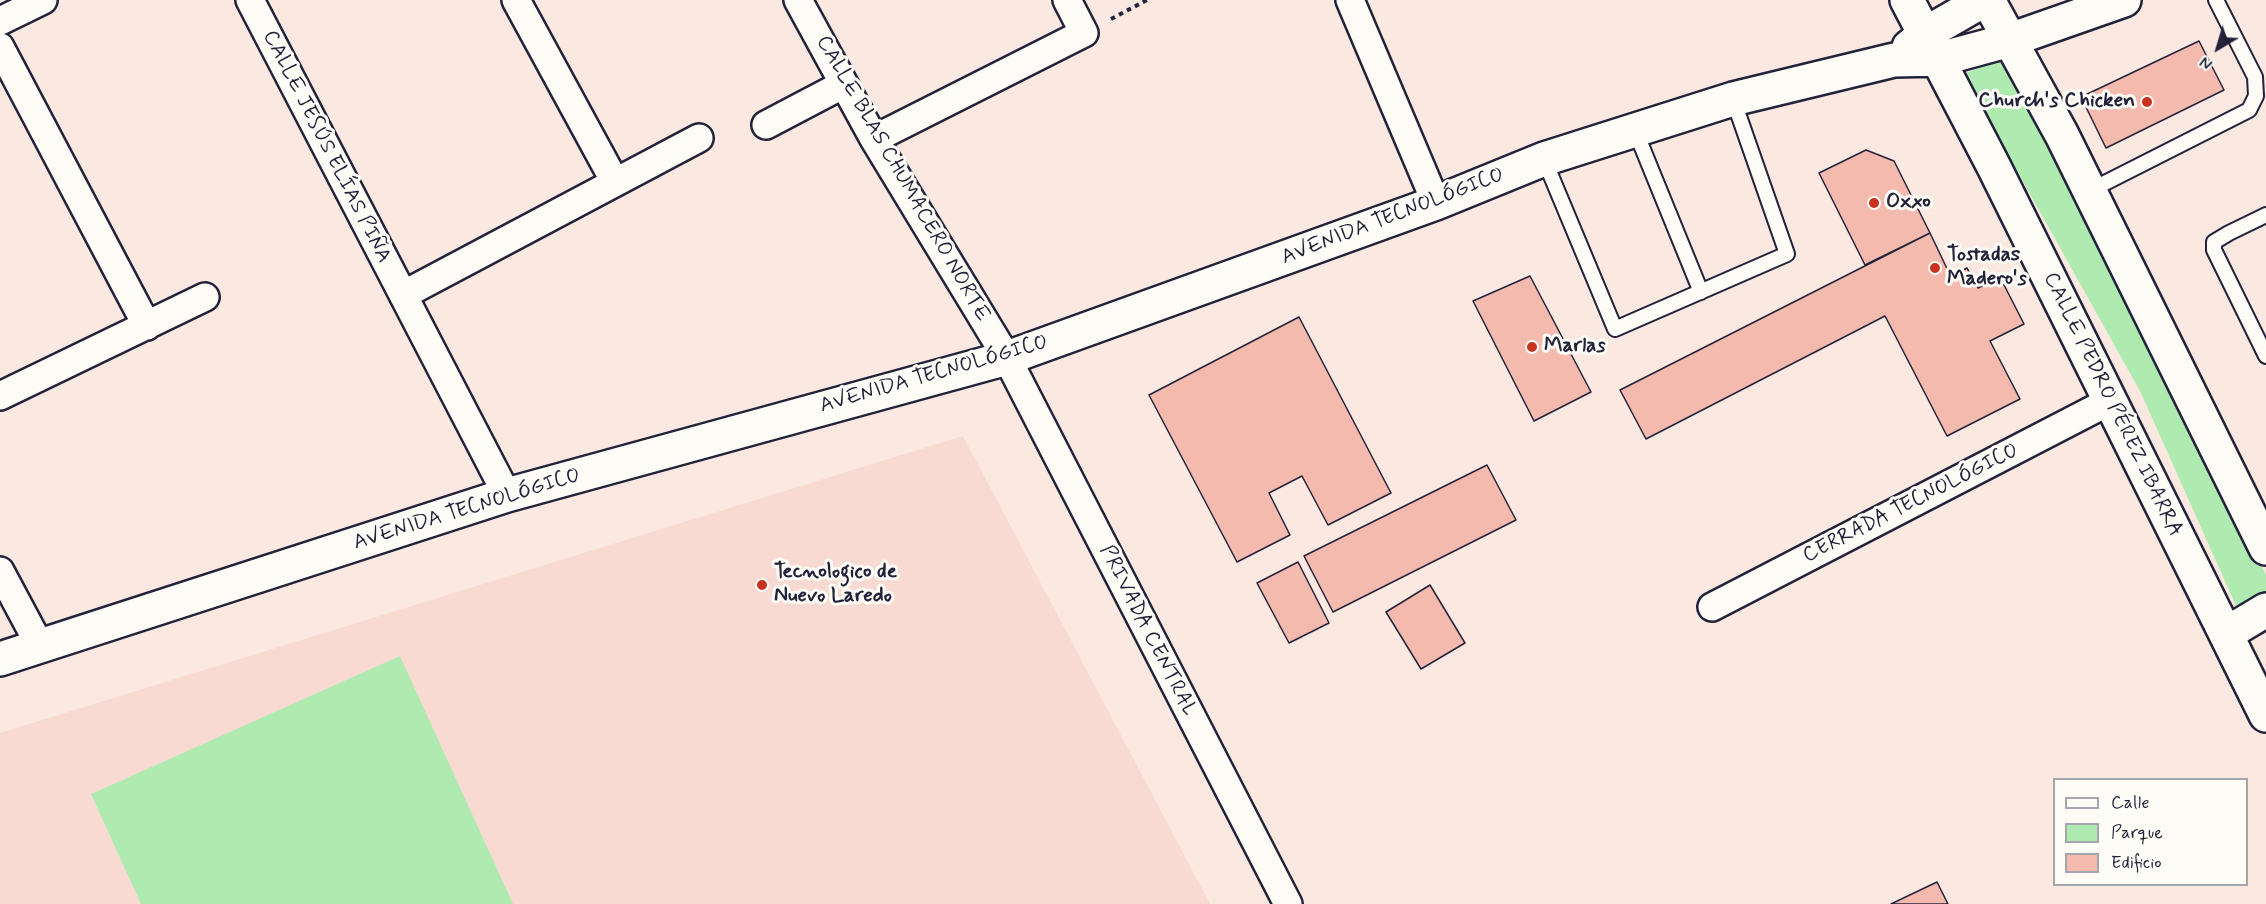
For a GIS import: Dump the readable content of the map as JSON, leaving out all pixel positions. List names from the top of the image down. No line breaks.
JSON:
{"streets":{"street":["CALLE JESÚS ELÍAS PIÑA","CALLE BLAS CHUMACERO NORTE","AVENIDA TECNOLÓGICO","CALLE PEDRO PÉREZ IBARRA","CERRADA TECNOLÓGICO","PRIVADA CENTRAL"]},"crossings":[["CALLE JESÚS ELÍAS PIÑA","AVENIDA TECNOLÓGICO"],["CALLE BLAS CHUMACERO NORTE","AVENIDA TECNOLÓGICO"],["CALLE BLAS CHUMACERO NORTE","PRIVADA CENTRAL"],["AVENIDA TECNOLÓGICO","CALLE PEDRO PÉREZ IBARRA"],["AVENIDA TECNOLÓGICO","PRIVADA CENTRAL"],["CALLE PEDRO PÉREZ IBARRA","CERRADA TECNOLÓGICO"]],"places":["Church's Chicken","Oxxo","Tostadas Madero's","Marlas","Tecnologico de Nuevo Laredo"],"legend":["Calle","Parque","Edificio"],"north":"bottom left"}
